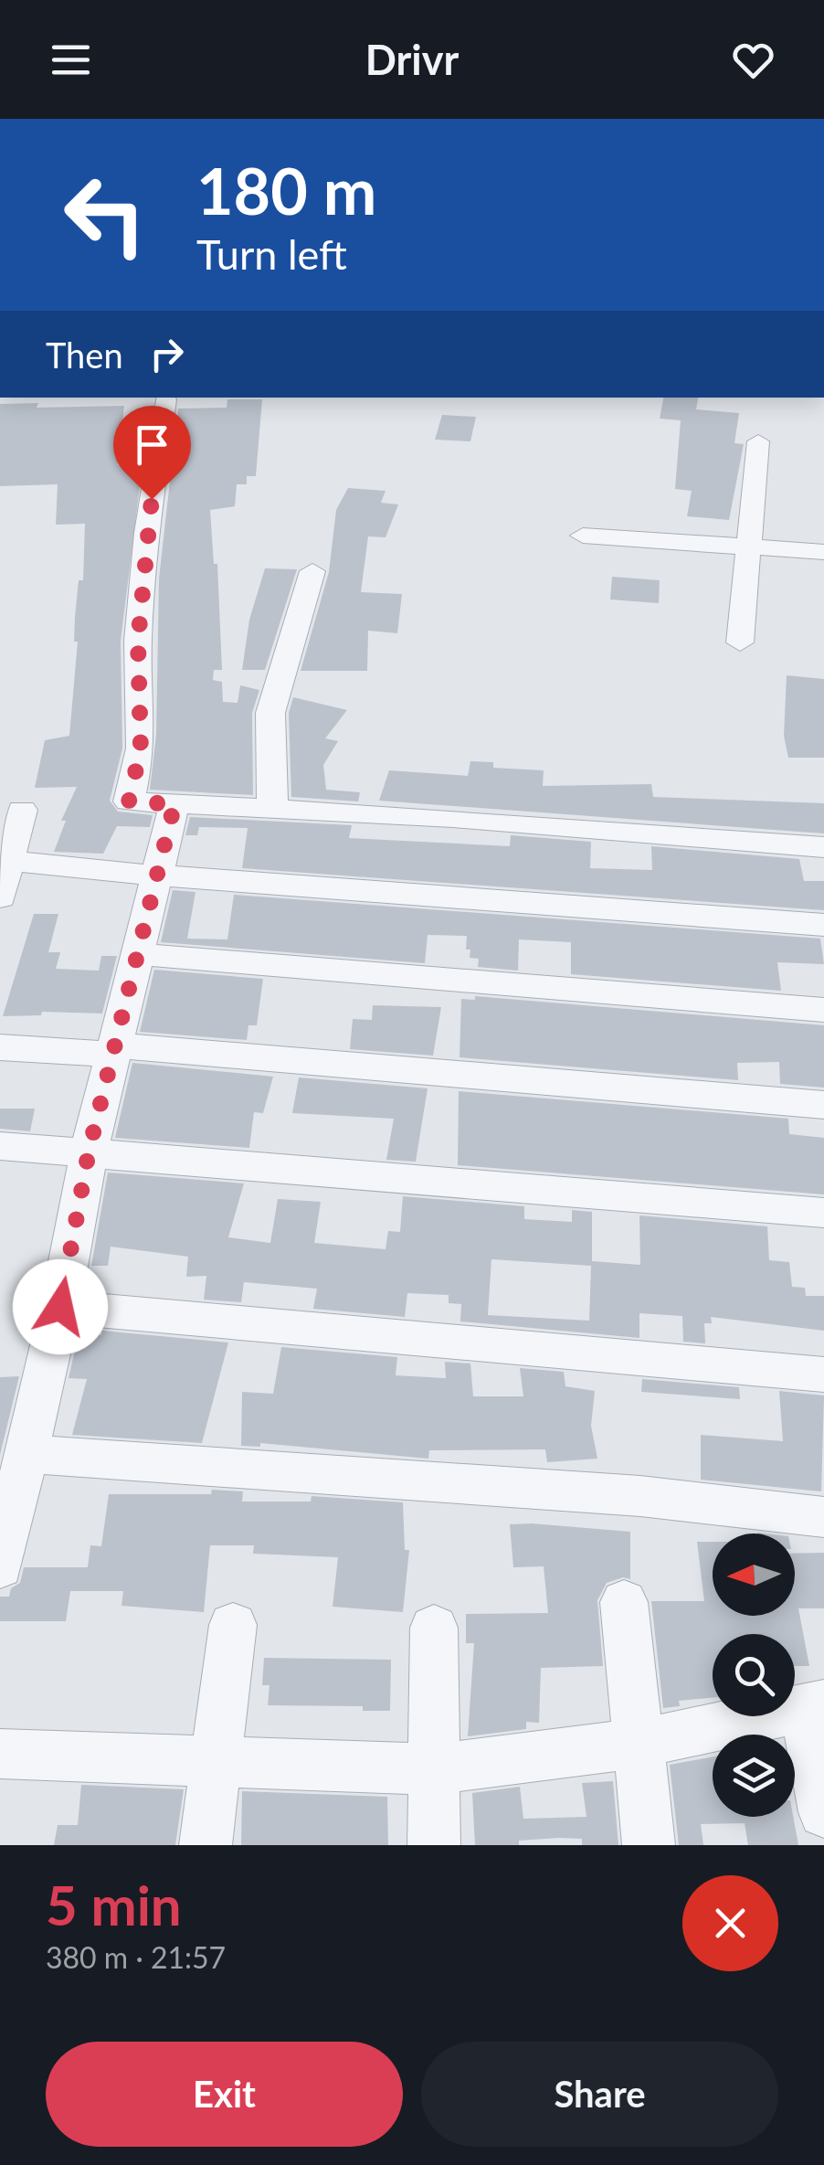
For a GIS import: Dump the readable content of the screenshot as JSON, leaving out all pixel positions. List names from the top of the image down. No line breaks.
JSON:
{"north":"left","page":{"header":"Drivr","turn":["180 m","Turn left"],"then":"Then","heading":["5 min","380 m · 21:57"],"buttons":["Exit","Share"]}}
